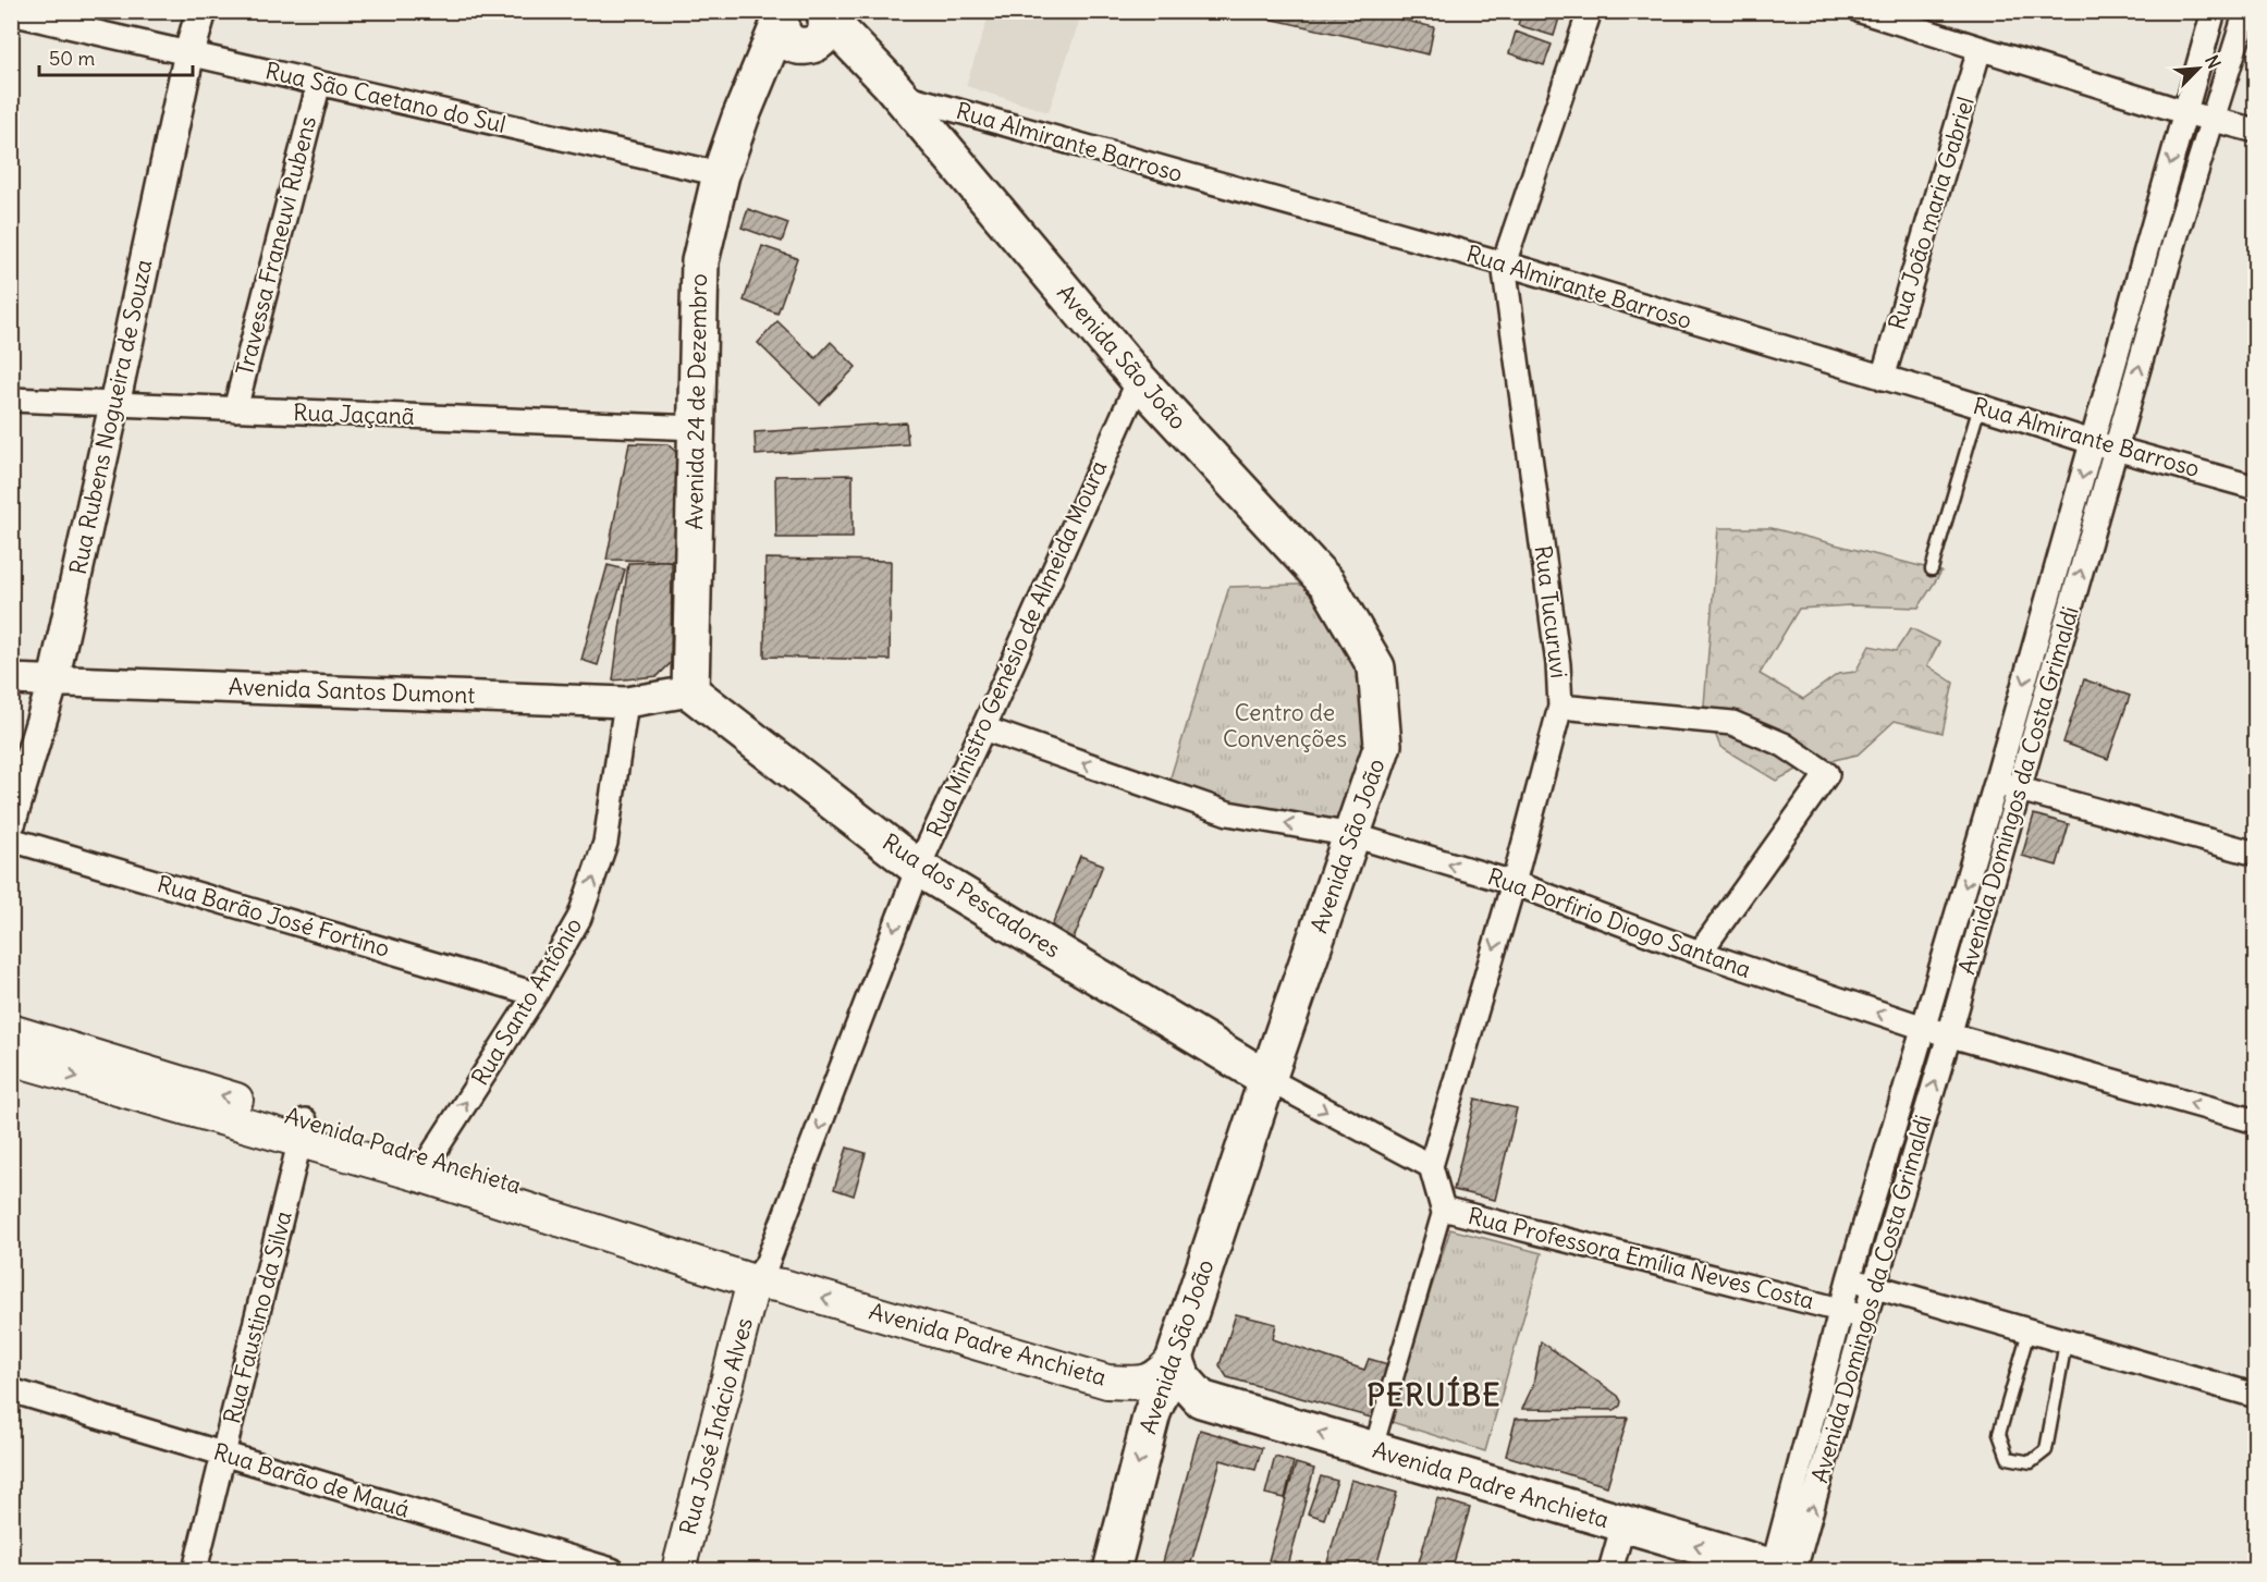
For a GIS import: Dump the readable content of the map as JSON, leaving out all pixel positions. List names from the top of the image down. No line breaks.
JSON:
{"streets":{"main road":["Avenida São João","Avenida 24 de Dezembro","Rua dos Pescadores","Avenida Padre Anchieta","Rua José Inácio Alves"],"street":["Rua São Caetano do Sul","Rua Almirante Barroso","Rua João maria Gabriel","Travessa Franeuvi Rubens","Rua Jaçanã","Rua Rubens Nogueira de Souza","Rua Tucuruvi","Rua Ministro Genésio de Almeida Moura","Avenida Santos Dumont","Avenida Domingos da Costa Grimaldi","Rua Barão José Fortino","Rua Porfirio Diogo Santana","Rua Santo Antônio","Rua Professora Emília Neves Costa","Rua Faustino da Silva","Rua Barão de Mauá"]},"crossings":[["Rua São Caetano do Sul","Travessa Franeuvi Rubens"],["Rua São Caetano do Sul","Avenida 24 de Dezembro"],["Rua São Caetano do Sul","Rua Rubens Nogueira de Souza"],["Rua Almirante Barroso","Rua João maria Gabriel"],["Rua Almirante Barroso","Avenida São João"],["Rua Almirante Barroso","Rua Tucuruvi"],["Rua Almirante Barroso","Avenida Domingos da Costa Grimaldi"],["Travessa Franeuvi Rubens","Rua Jaçanã"],["Avenida São João","Avenida 24 de Dezembro"],["Avenida São João","Rua Ministro Genésio de Almeida Moura"],["Avenida São João","Rua dos Pescadores"],["Avenida São João","Rua Porfirio Diogo Santana"],["Avenida São João","Avenida Padre Anchieta"],["Avenida 24 de Dezembro","Rua Jaçanã"],["Avenida 24 de Dezembro","Avenida Santos Dumont"],["Avenida 24 de Dezembro","Rua dos Pescadores"],["Rua Jaçanã","Rua Rubens Nogueira de Souza"],["Rua Rubens Nogueira de Souza","Avenida Santos Dumont"],["Rua Tucuruvi","Rua Porfirio Diogo Santana"],["Rua Ministro Genésio de Almeida Moura","Rua dos Pescadores"],["Rua Ministro Genésio de Almeida Moura","Rua Porfirio Diogo Santana"],["Rua Ministro Genésio de Almeida Moura","Avenida Padre Anchieta"],["Rua Ministro Genésio de Almeida Moura","Rua José Inácio Alves"],["Avenida Santos Dumont","Rua dos Pescadores"],["Avenida Santos Dumont","Rua Santo Antônio"],["Avenida Domingos da Costa Grimaldi","Rua Porfirio Diogo Santana"],["Avenida Domingos da Costa Grimaldi","Avenida Padre Anchieta"],["Avenida Domingos da Costa Grimaldi","Rua Professora Emília Neves Costa"],["Rua Barão José Fortino","Rua Santo Antônio"],["Rua Santo Antônio","Avenida Padre Anchieta"],["Avenida Padre Anchieta","Rua Faustino da Silva"],["Avenida Padre Anchieta","Rua José Inácio Alves"],["Rua Faustino da Silva","Rua Barão de Mauá"]],"one_way":["Rua Ministro Genésio de Almeida Moura","Rua Porfirio Diogo Santana","Rua Santo Antônio"],"districts":["PERUÍBE"],"parks":["Centro de Convenções"],"scale_bar":"50 m","north":"top right"}
